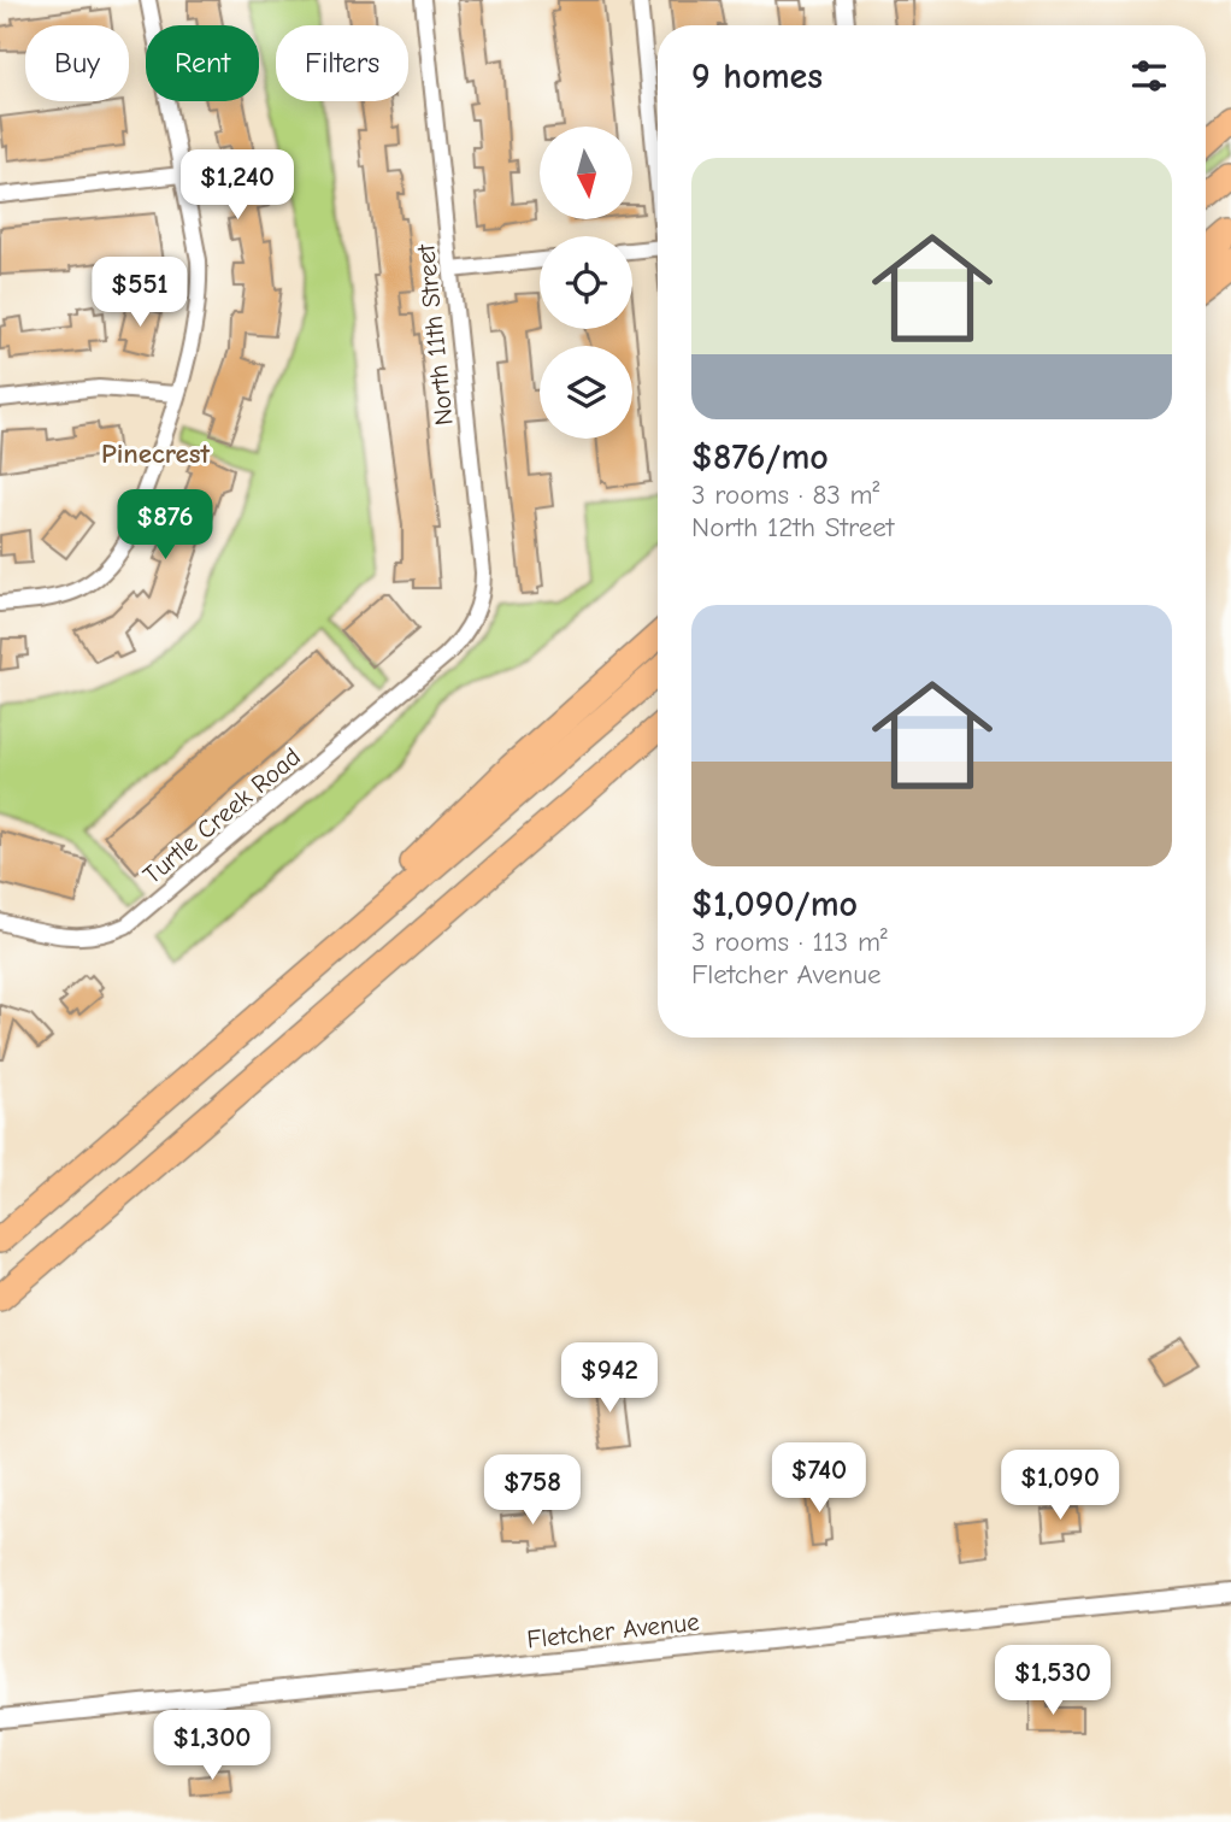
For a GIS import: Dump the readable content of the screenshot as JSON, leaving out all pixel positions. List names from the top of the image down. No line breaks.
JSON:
{"streets":{"street":["North 11th Street","Turtle Creek Road","Fletcher Avenue"]},"crossings":[["North 11th Street","Turtle Creek Road"]],"districts":["Pinecrest"],"north":"bottom","page":{"chip":["Buy","Rent","Filters"],"heading":"9 homes","list":[{"name":"$876/mo","note":"3 rooms · 83 m² · North 12th Street"},{"name":"$1,090/mo","note":"3 rooms · 113 m² · Fletcher Avenue"}],"price":["$1,240","$551","$876","$942","$740","$1,090","$758","$1,530","$1,300"]}}
